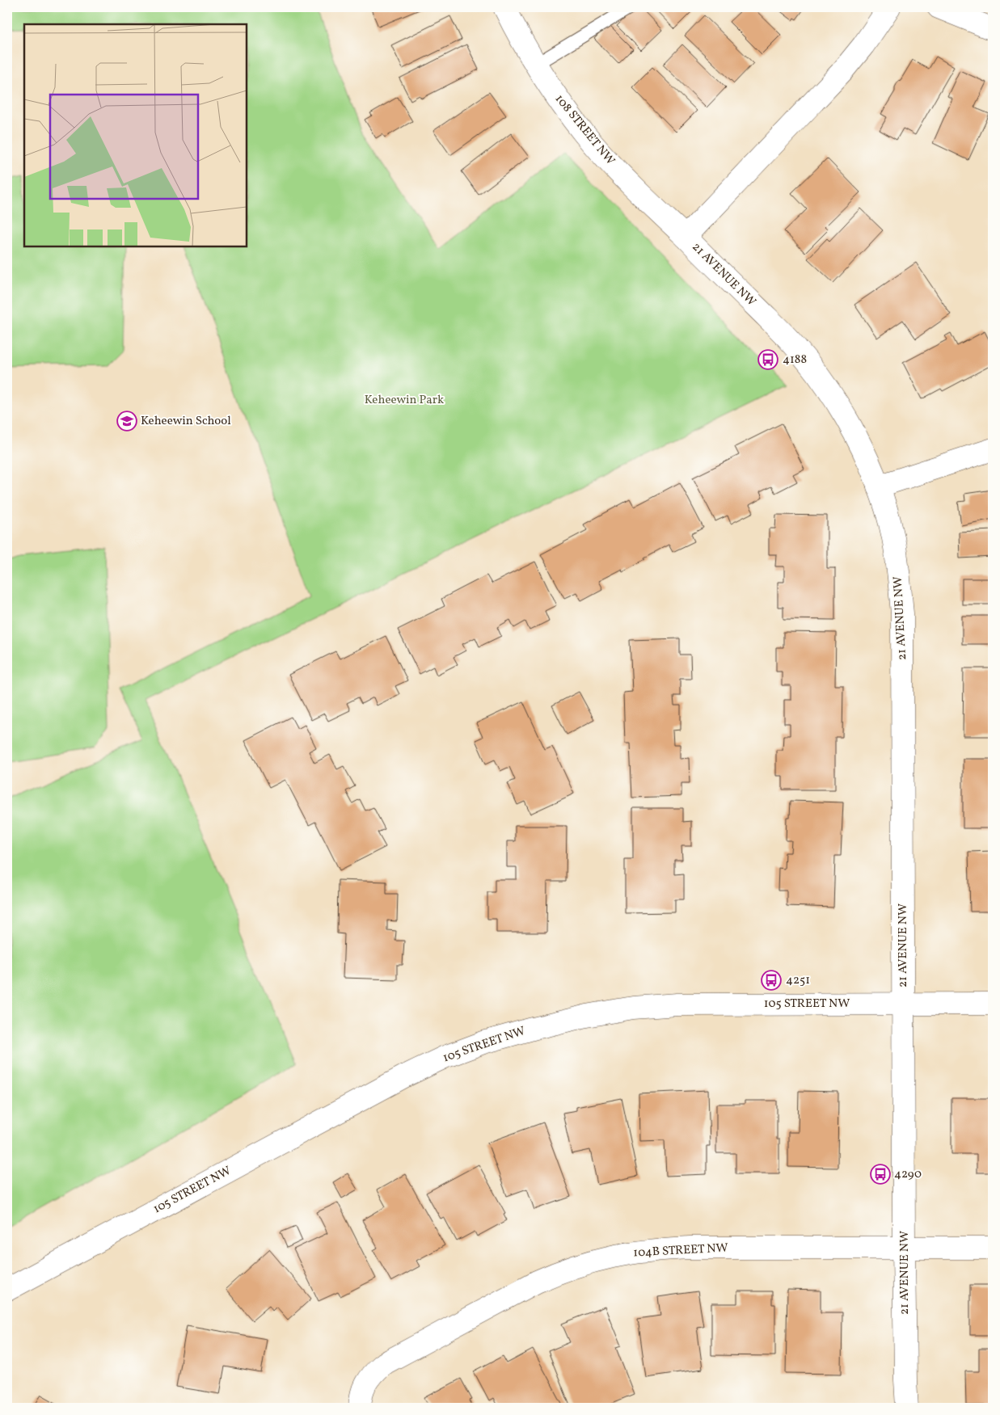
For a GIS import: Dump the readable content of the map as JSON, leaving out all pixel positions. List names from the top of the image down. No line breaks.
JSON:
{"streets":{"street":["108 STREET NW","21 AVENUE NW","105 STREET NW","104B STREET NW"]},"crossings":[["108 STREET NW","21 AVENUE NW"],["21 AVENUE NW","105 STREET NW"],["21 AVENUE NW","104B STREET NW"]],"parks":["Keheewin Park"],"places":{"bus stop":["4188","4251","4290"],"school or university":["Keheewin School"]}}
